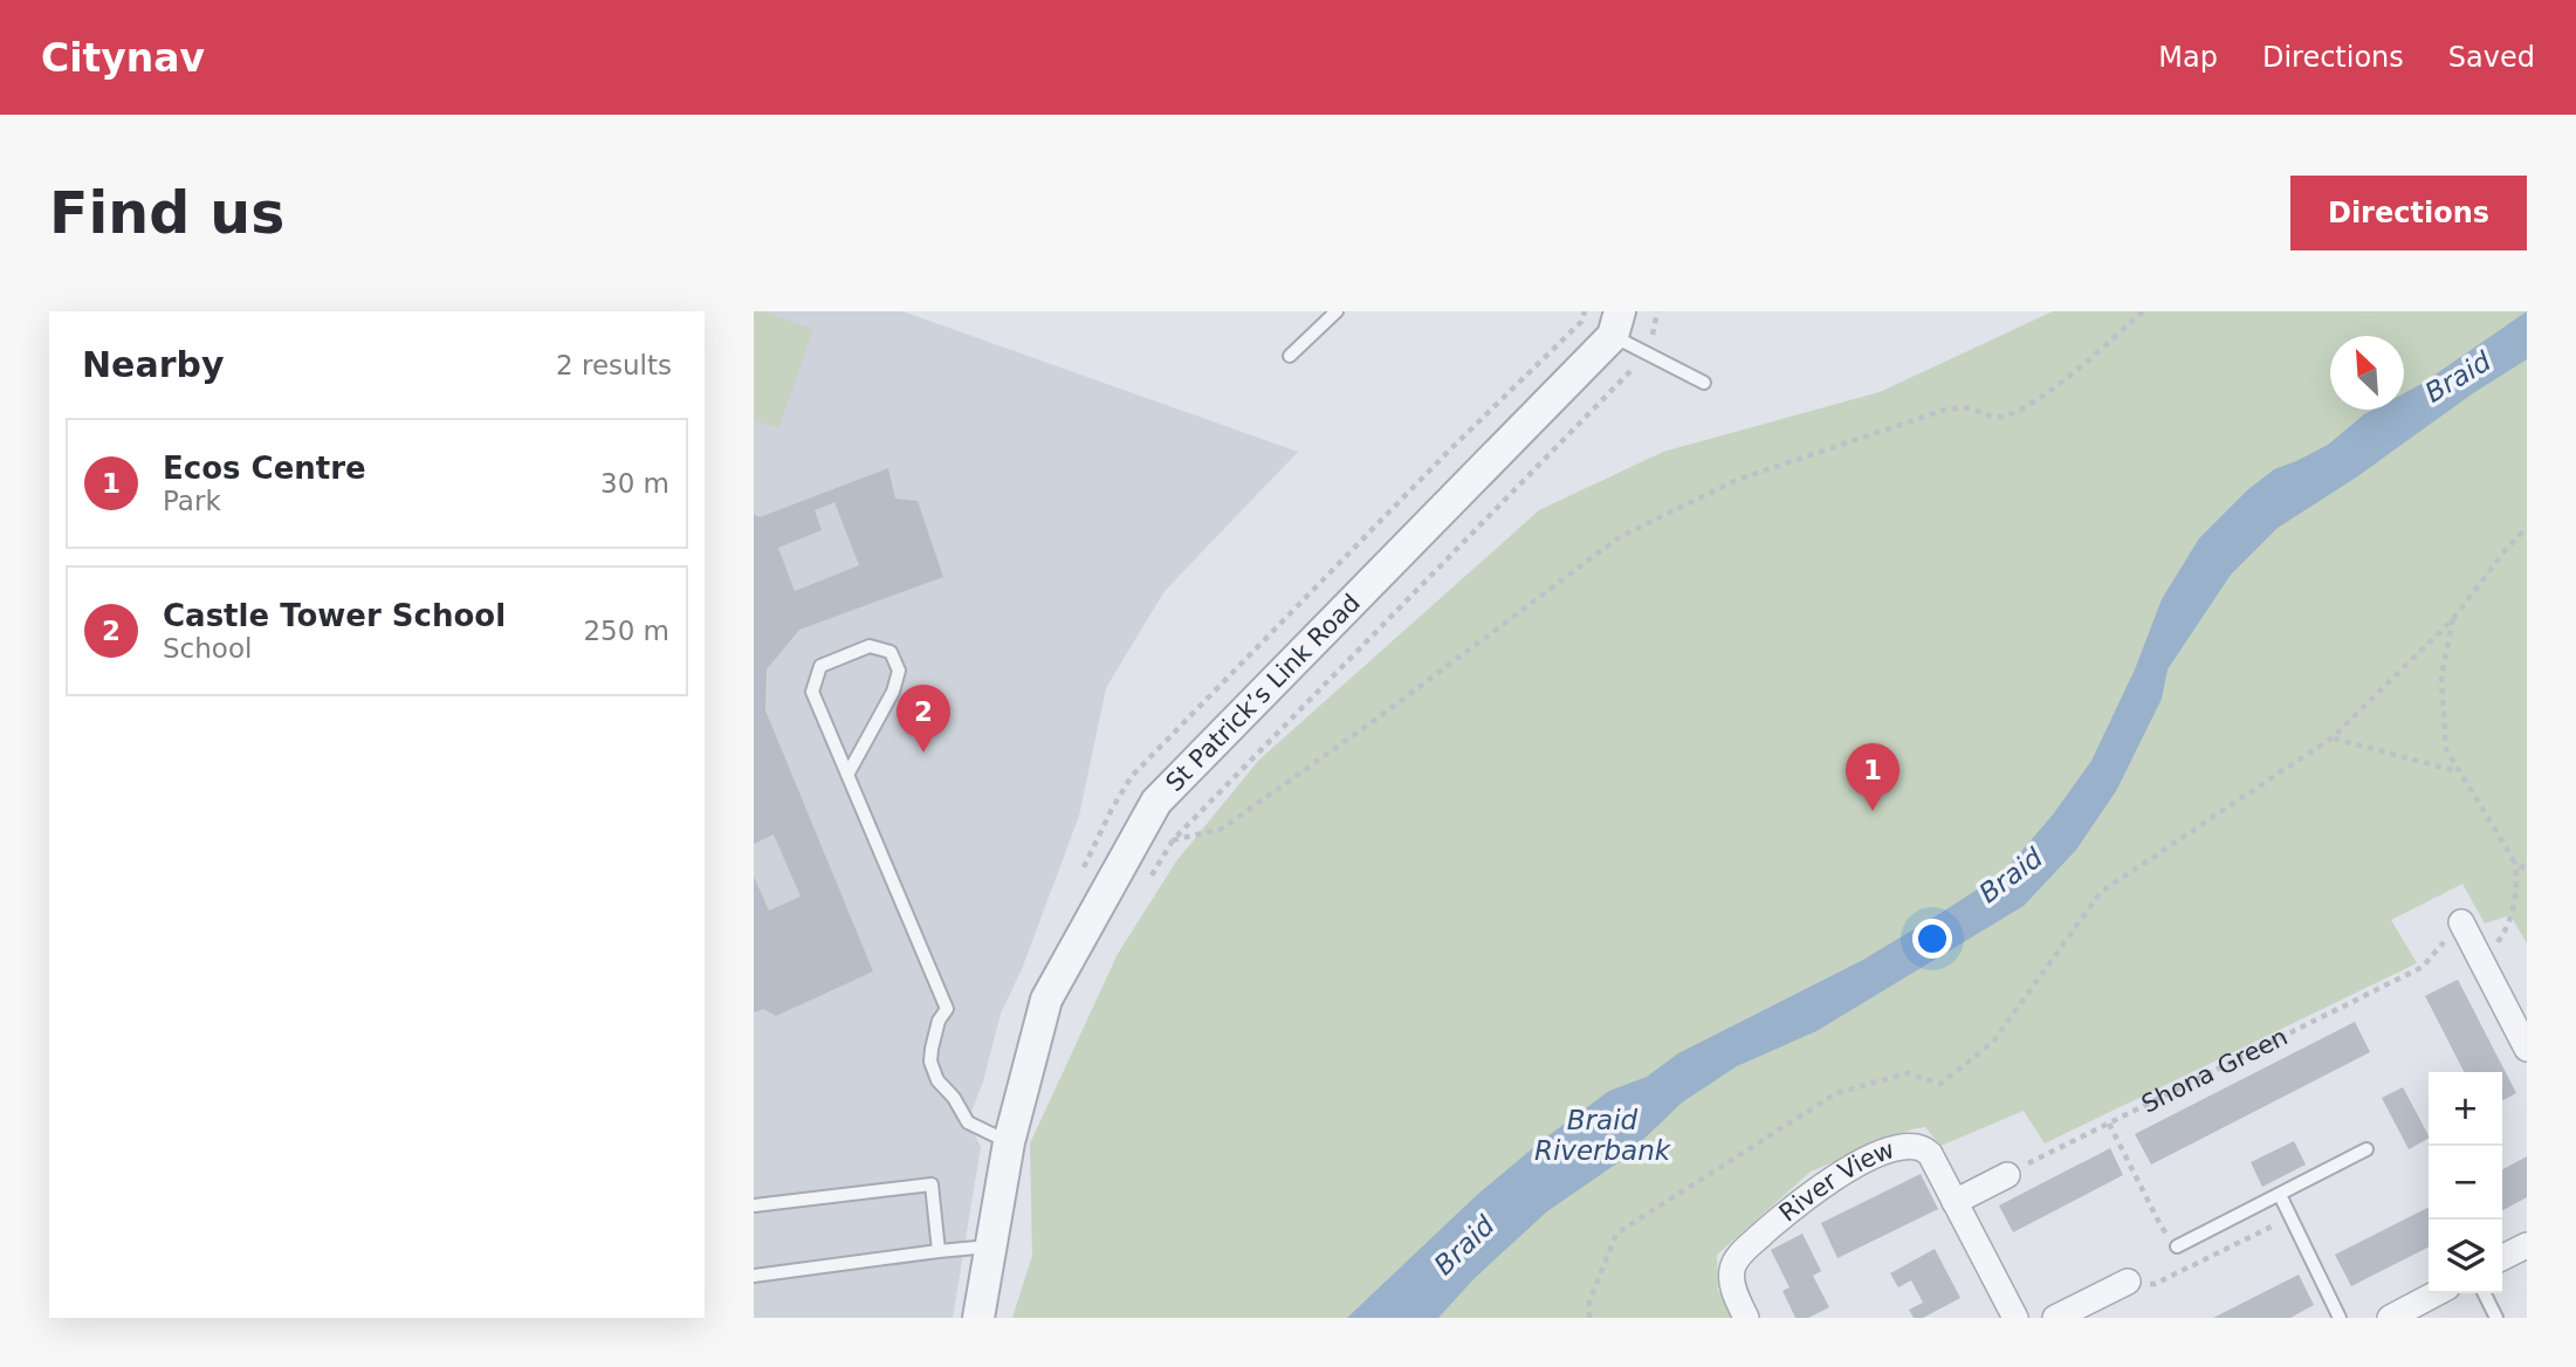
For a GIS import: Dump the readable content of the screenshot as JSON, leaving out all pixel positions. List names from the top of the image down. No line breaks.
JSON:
{"streets":{"street":["St Patrick’s Link Road","River View"],"path":["Shona Green"]},"water":["Braid","Braid Riverbank"],"north":"top left","page":{"header":"Citynav","nav":["Map","Directions","Saved"],"buttons":"Directions","title":"Find us","heading":["Nearby","2 results"],"list":[{"mark":"1","name":"Ecos Centre","note":"Park","value":"30 m"},{"mark":"2","name":"Castle Tower School","note":"School","value":"250 m"}],"pins":["2","1"],"map_buttons":["+","−"]}}
